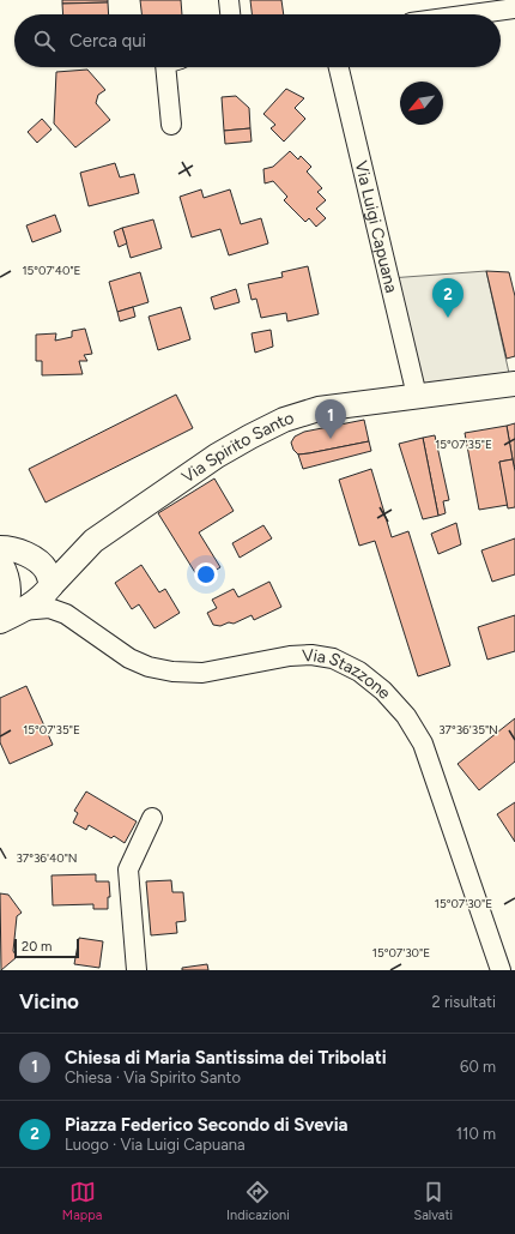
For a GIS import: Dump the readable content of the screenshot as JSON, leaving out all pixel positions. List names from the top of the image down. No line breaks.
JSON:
{"streets":{"street":["Via Luigi Capuana","Via Spirito Santo","Via Stazzone"]},"crossings":[["Via Luigi Capuana","Via Spirito Santo"]],"scale_bar":"20 m","north":"bottom left","page":{"search":"Cerca qui","pins":["2","1"],"scale":"20 m","heading":["Vicino","2 risultati"],"list":[{"mark":"1","name":"Chiesa di Maria Santissima dei Tribolati","note":"Chiesa · Via Spirito Santo","value":"60 m"},{"mark":"2","name":"Piazza Federico Secondo di Svevia","note":"Luogo · Via Luigi Capuana","value":"110 m"}],"nav":["Mappa","Indicazioni","Salvati"]},"coordinates":["15°07'40\"E","15°07'35\"E","37°36'35\"N","37°36'40\"N","15°07'30\"E"]}
